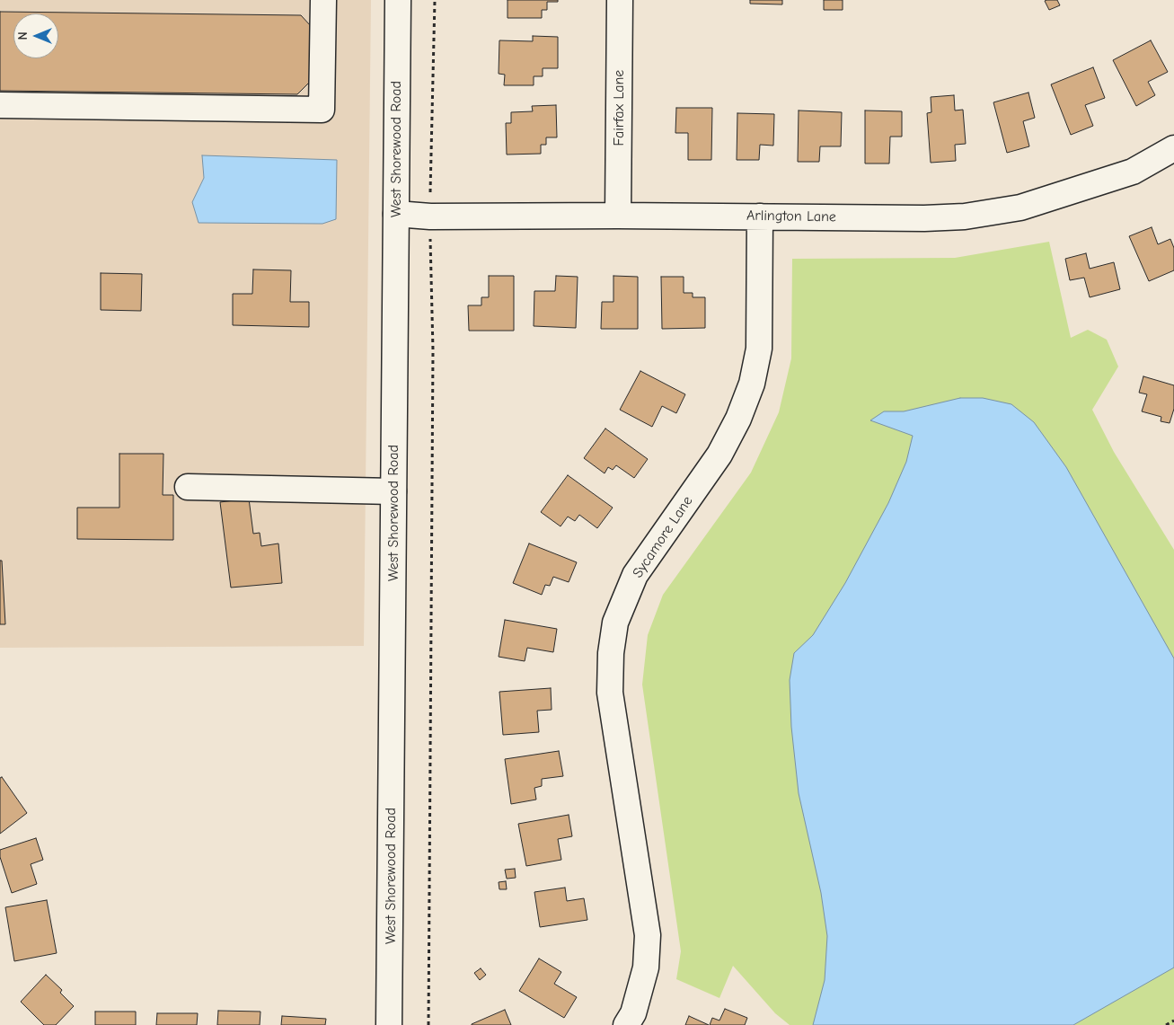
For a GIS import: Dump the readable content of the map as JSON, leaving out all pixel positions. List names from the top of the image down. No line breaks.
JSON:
{"streets":{"street":["Fairfax Lane","West Shorewood Road","Arlington Lane","Sycamore Lane"]},"crossings":[["Fairfax Lane","Arlington Lane"],["West Shorewood Road","Arlington Lane"],["Arlington Lane","Sycamore Lane"]],"north":"left"}
